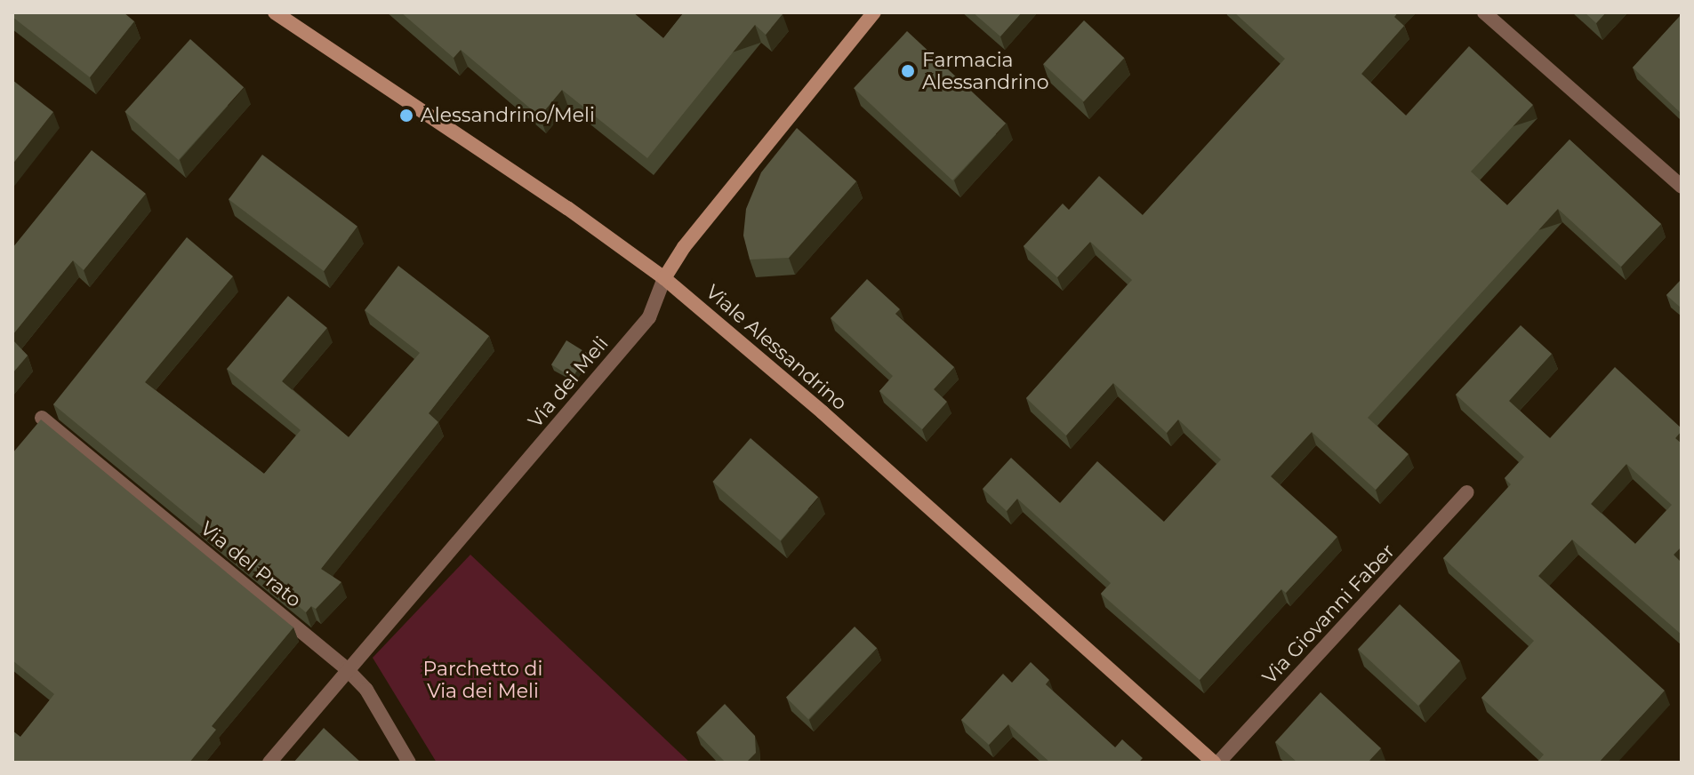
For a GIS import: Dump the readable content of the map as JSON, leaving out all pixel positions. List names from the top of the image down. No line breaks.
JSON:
{"streets":{"street":["Viale Alessandrino","Via dei Meli","Via del Prato","Via Giovanni Faber"]},"crossings":[["Viale Alessandrino","Via dei Meli"],["Viale Alessandrino","Via Giovanni Faber"],["Via dei Meli","Via del Prato"]],"parks":["Parchetto di Via dei Meli"],"places":["Farmacia Alessandrino","Alessandrino/Meli"]}
